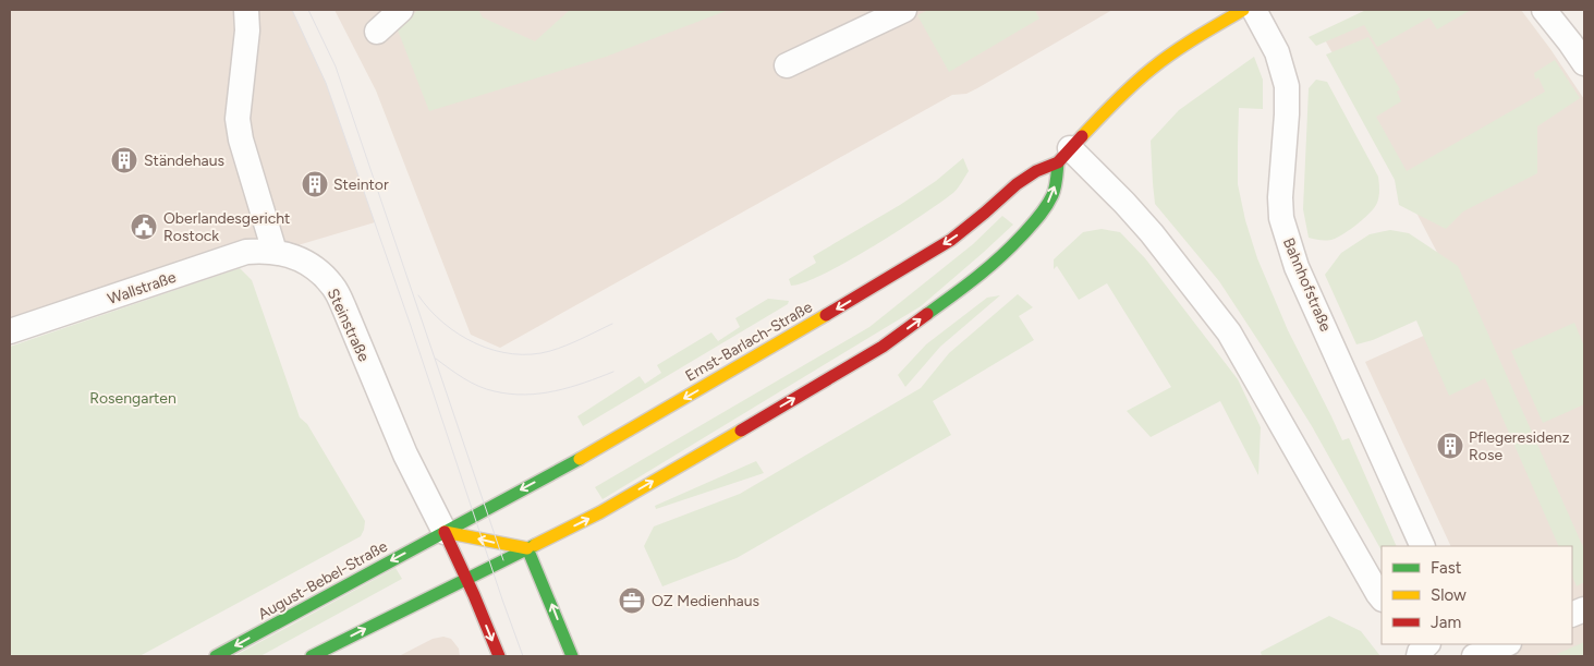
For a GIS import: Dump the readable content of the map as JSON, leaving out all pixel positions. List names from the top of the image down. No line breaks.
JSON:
{"streets":{"main road":["Ernst-Barlach-Straße","August-Bebel-Straße"],"street":["Bahnhofstraße","Wallstraße","Steinstraße"]},"crossings":[["Bahnhofstraße","Ernst-Barlach-Straße"],["Wallstraße","Steinstraße"],["Steinstraße","Ernst-Barlach-Straße"],["Steinstraße","August-Bebel-Straße"],["Ernst-Barlach-Straße","August-Bebel-Straße"]],"parks":["Rosengarten"],"places":{"building":["Ständehaus","Steintor","Pflegeresidenz Rose"],"public building":["Oberlandesgericht Rostock"],"office":["OZ Medienhaus"]},"legend":["Fast","Slow","Jam"]}
